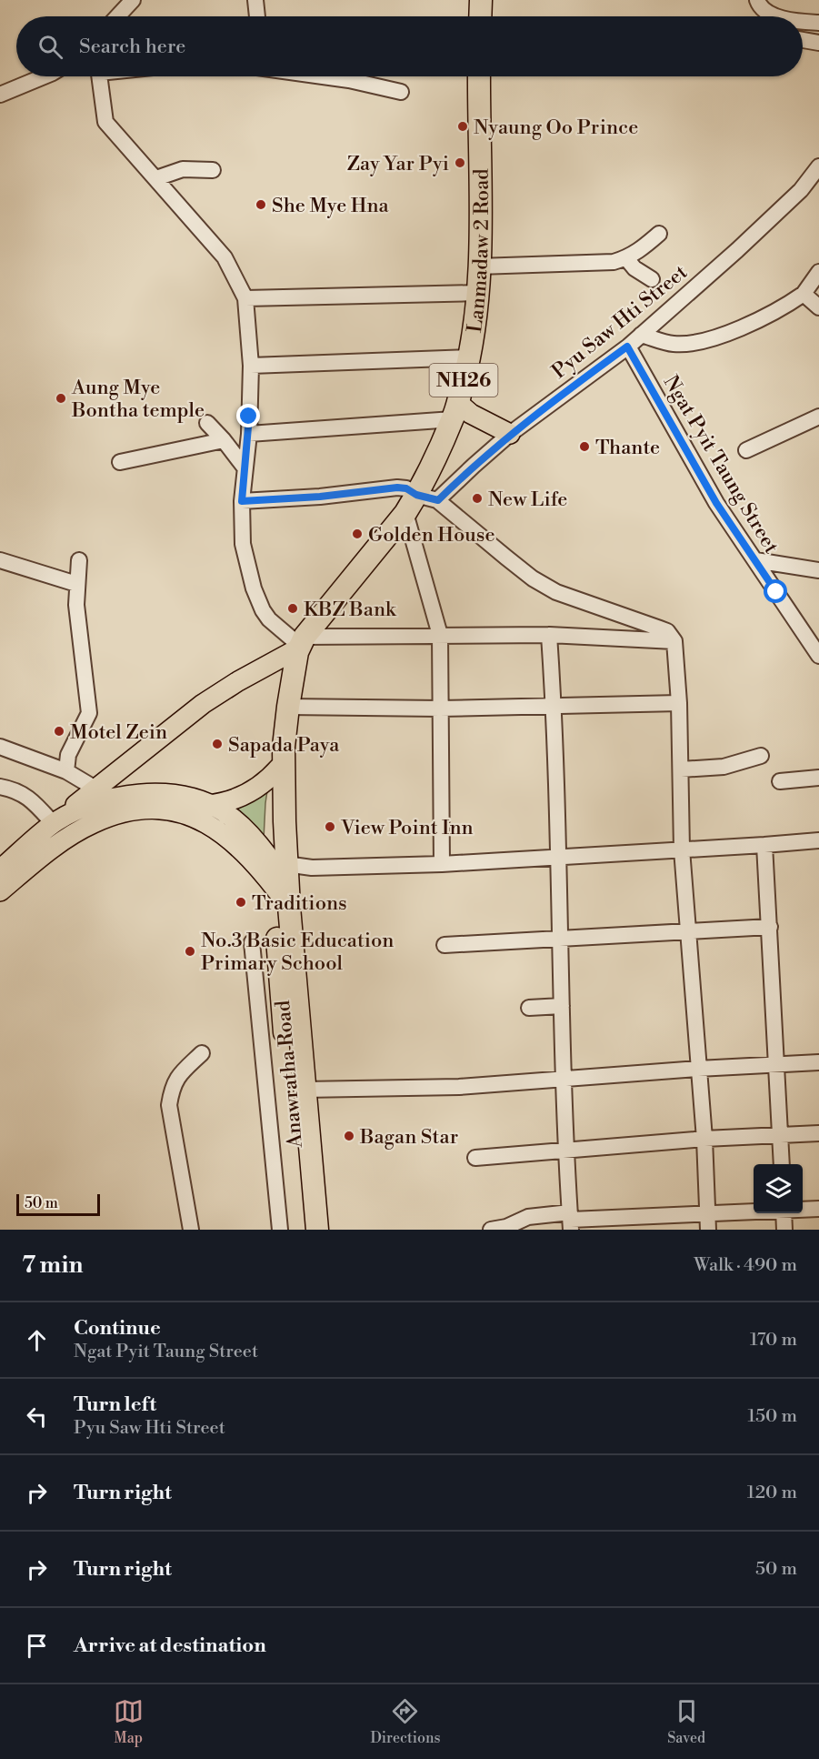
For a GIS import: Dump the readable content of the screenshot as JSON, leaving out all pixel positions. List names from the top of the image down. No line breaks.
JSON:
{"streets":{"highway":["Lanmadaw 2 Road","NH26","Anawratha Road"],"street":["Pyu Saw Hti Street","Ngat Pyit Taung Street"]},"crossings":[["Lanmadaw 2 Road","Pyu Saw Hti Street"],["Lanmadaw 2 Road","NH26"],["Pyu Saw Hti Street","Ngat Pyit Taung Street"],["NH26","Anawratha Road"]],"places":["Nyaung Oo Prince","Zay Yar Pyi","She Mye Hna","Aung Mye Bontha temple","Thante","New Life","Golden House","KBZ Bank","Motel Zein","Sapada Paya","View Point Inn","Traditions","No.3 Basic Education Primary School","Bagan Star"],"scale_bar":"50 m","page":{"search":"Search here","scale":"50 m","heading":["7 min","Walk · 490 m"],"list":[["Continue","Ngat Pyit Taung Street","170 m"],["Turn left","Pyu Saw Hti Street","150 m"],["Turn right","120 m"],["Turn right","50 m"],"Arrive at destination"],"nav":["Map","Directions","Saved"]}}
